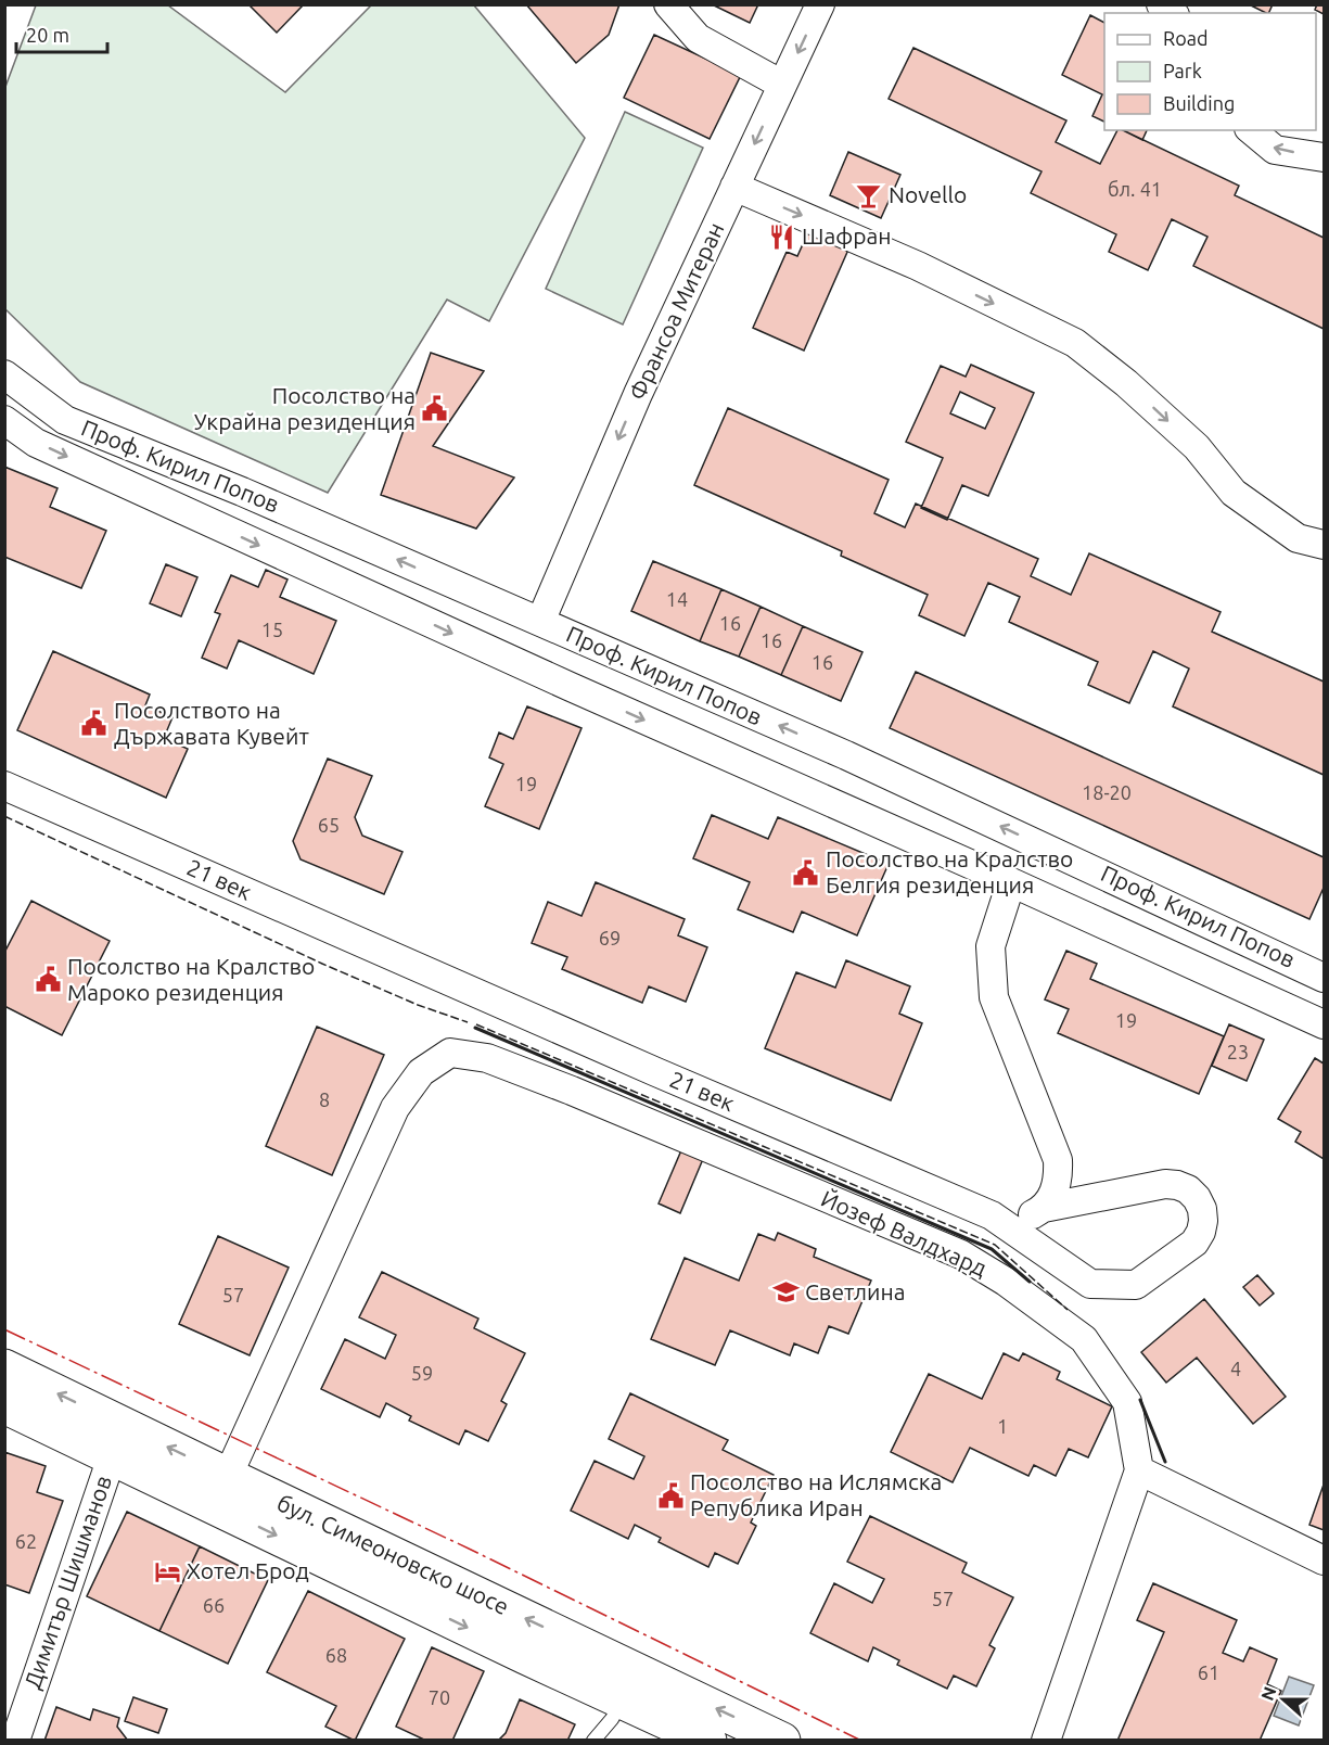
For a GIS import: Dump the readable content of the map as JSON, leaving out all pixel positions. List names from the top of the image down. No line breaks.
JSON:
{"streets":{"main road":["бул. Симеоновско шосе"],"street":["Франсоа Митеран","Проф. Кирил Попов","21 век","Йозеф Валдхард","Димитър Шишманов"]},"crossings":[["Франсоа Митеран","Проф. Кирил Попов"],["Йозеф Валдхард","бул. Симеоновско шосе"],["бул. Симеоновско шосе","Димитър Шишманов"]],"one_way":["Франсоа Митеран"],"places":{"bar":["Novello"],"restaurant":["Шафран"],"public building":["Посолство на Украйна резиденция","Посолството на Държавата Кувейт","Посолство на Кралство Белгия резиденция","Посолство на Кралство Мароко резиденция","Посолство на Ислямска Република Иран"],"school or university":["Светлина"],"hotel":["Хотел Брод"]},"house_numbers":["бл. 41","14","16","15","16","16","19","18-20","65","69","19","23","8","57","4","59","1","62","57","66","68","61","70"],"legend":["Road","Park","Building"],"scale_bar":"20 m","north":"left"}
